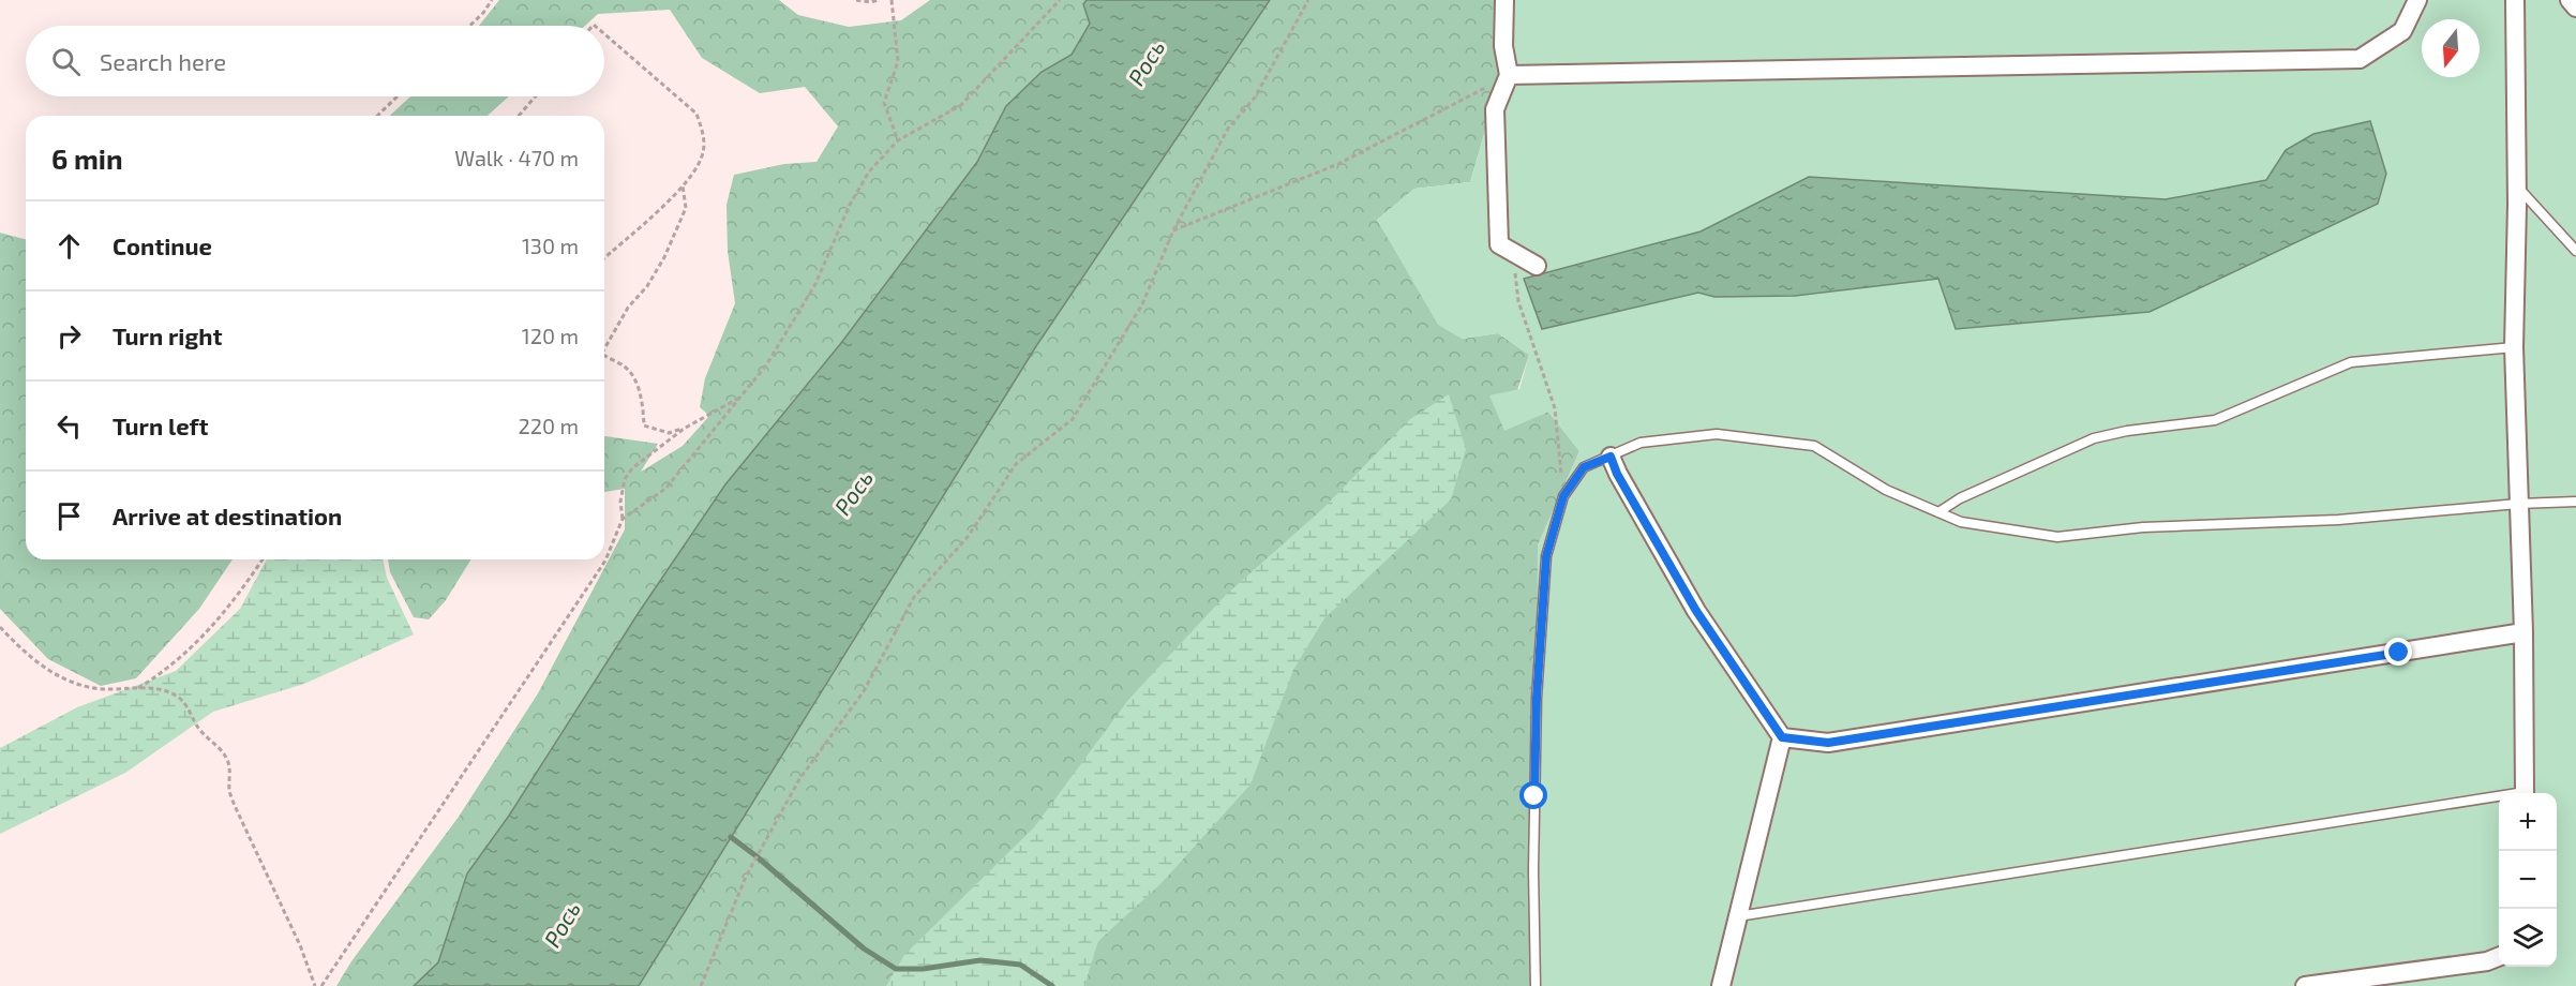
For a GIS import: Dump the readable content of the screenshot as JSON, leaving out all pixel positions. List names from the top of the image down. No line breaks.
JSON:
{"water":["Рось"],"north":"bottom","page":{"search":"Search here","heading":["6 min","Walk · 470 m"],"list":[["Continue","130 m"],["Turn right","120 m"],["Turn left","220 m"],"Arrive at destination"],"map_buttons":["+","−"]}}
